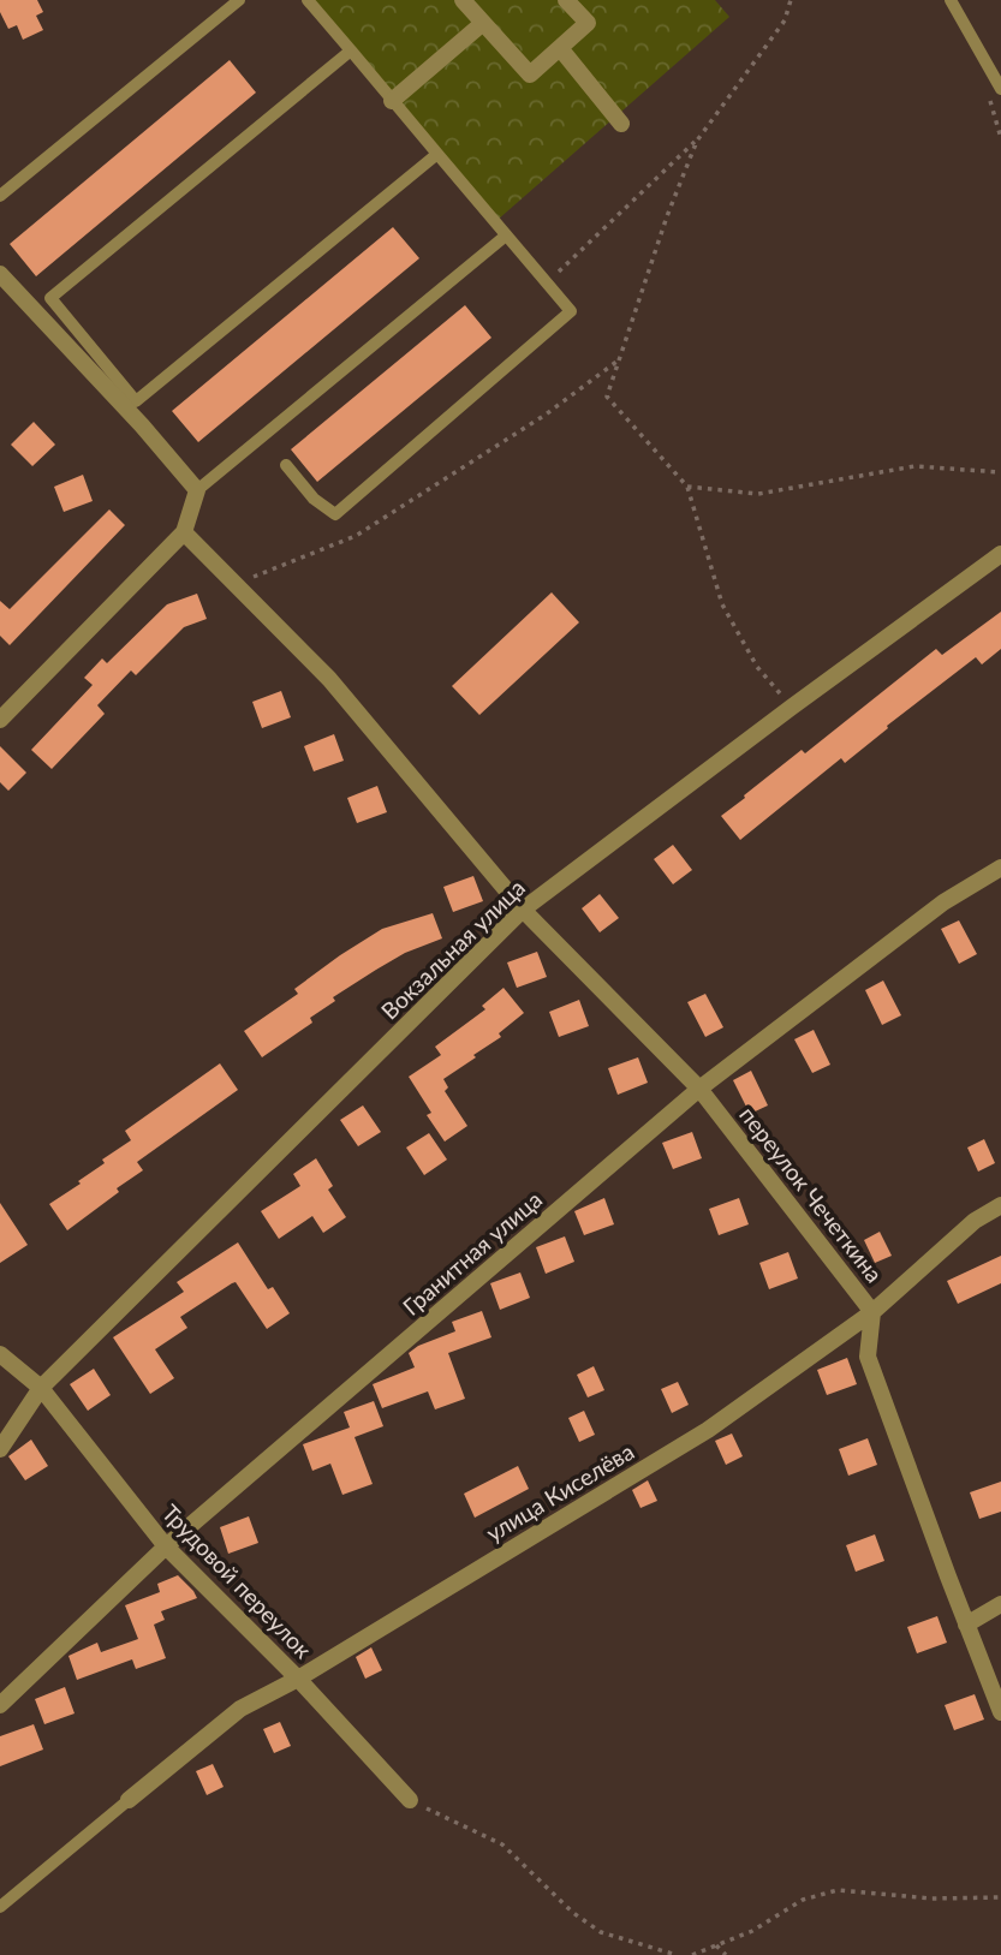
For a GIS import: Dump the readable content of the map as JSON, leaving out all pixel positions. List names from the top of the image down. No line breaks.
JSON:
{"streets":{"street":["Вокзальная улица","переулок Чечеткина","Гранитная улица","улица Киселёва","Трудовой переулок"]},"crossings":[["Вокзальная улица","переулок Чечеткина"],["Вокзальная улица","Трудовой переулок"],["переулок Чечеткина","Гранитная улица"],["переулок Чечеткина","улица Киселёва"],["Гранитная улица","Трудовой переулок"],["улица Киселёва","Трудовой переулок"]]}
